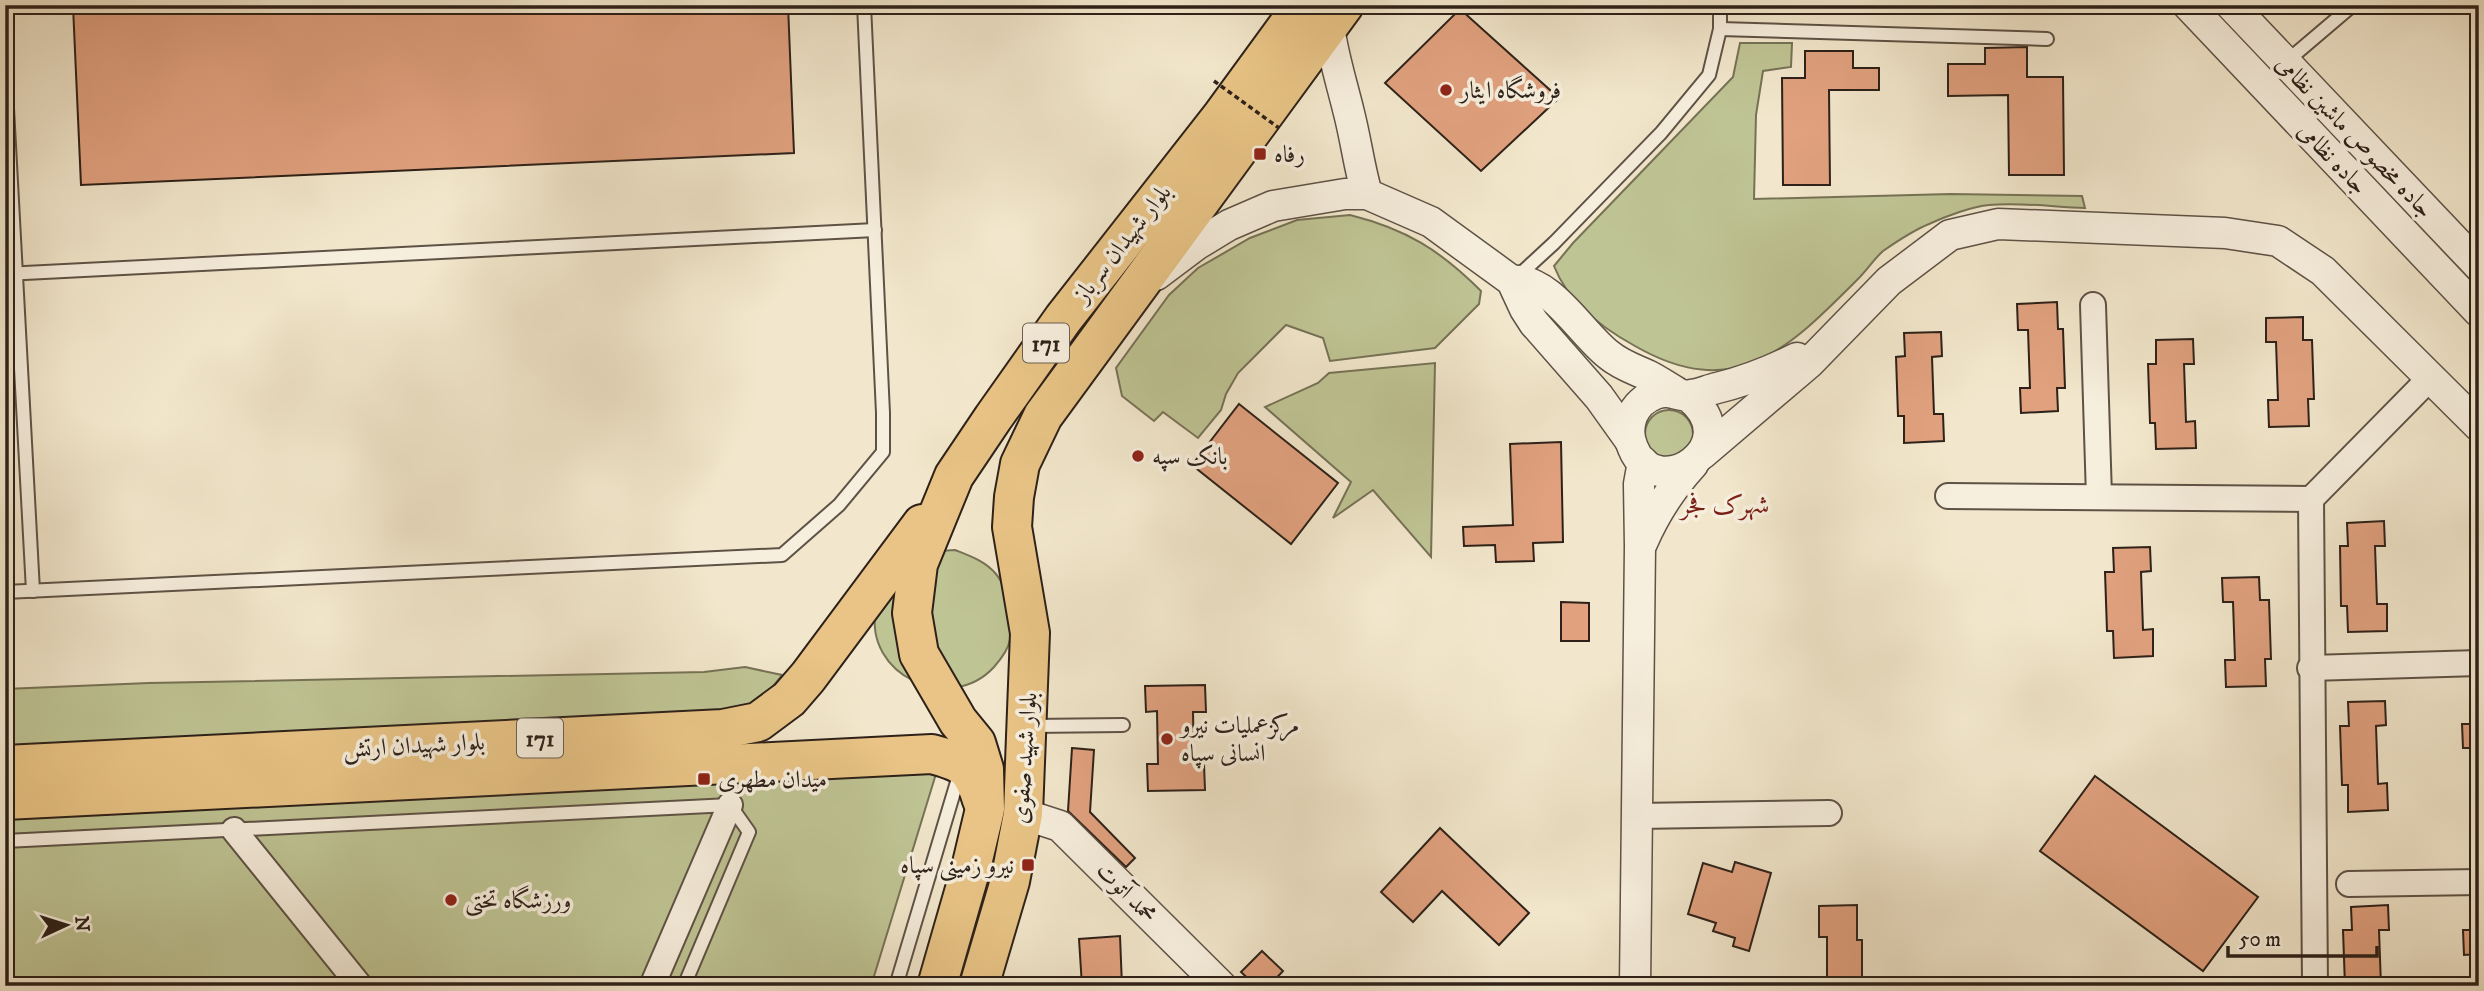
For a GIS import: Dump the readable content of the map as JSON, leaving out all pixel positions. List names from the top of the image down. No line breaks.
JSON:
{"streets":{"main road":["بلوار شهیدان سرباز","171","بلوار شهیدان ارتش","بلوار شهید صفوی"],"street":["جاده مخصوص ماشین نظامی","جاده نظامی","محمد آتوت"]},"crossings":[["بلوار شهیدان سرباز","بلوار شهیدان ارتش"],["بلوار شهیدان سرباز","بلوار شهید صفوی"],["بلوار شهید صفوی","محمد آتوت"]],"districts":["شهرک فجر"],"places":{"other":["فروشگاه ایثار","بانک سپه","مرکزعملیات نیرو انسانی سپاه","ورزشگاه تختی"],"transit":["رفاه","میدان مطهری","نیرو زمینی سپاه"]},"scale_bar":"50 m","north":"right"}
